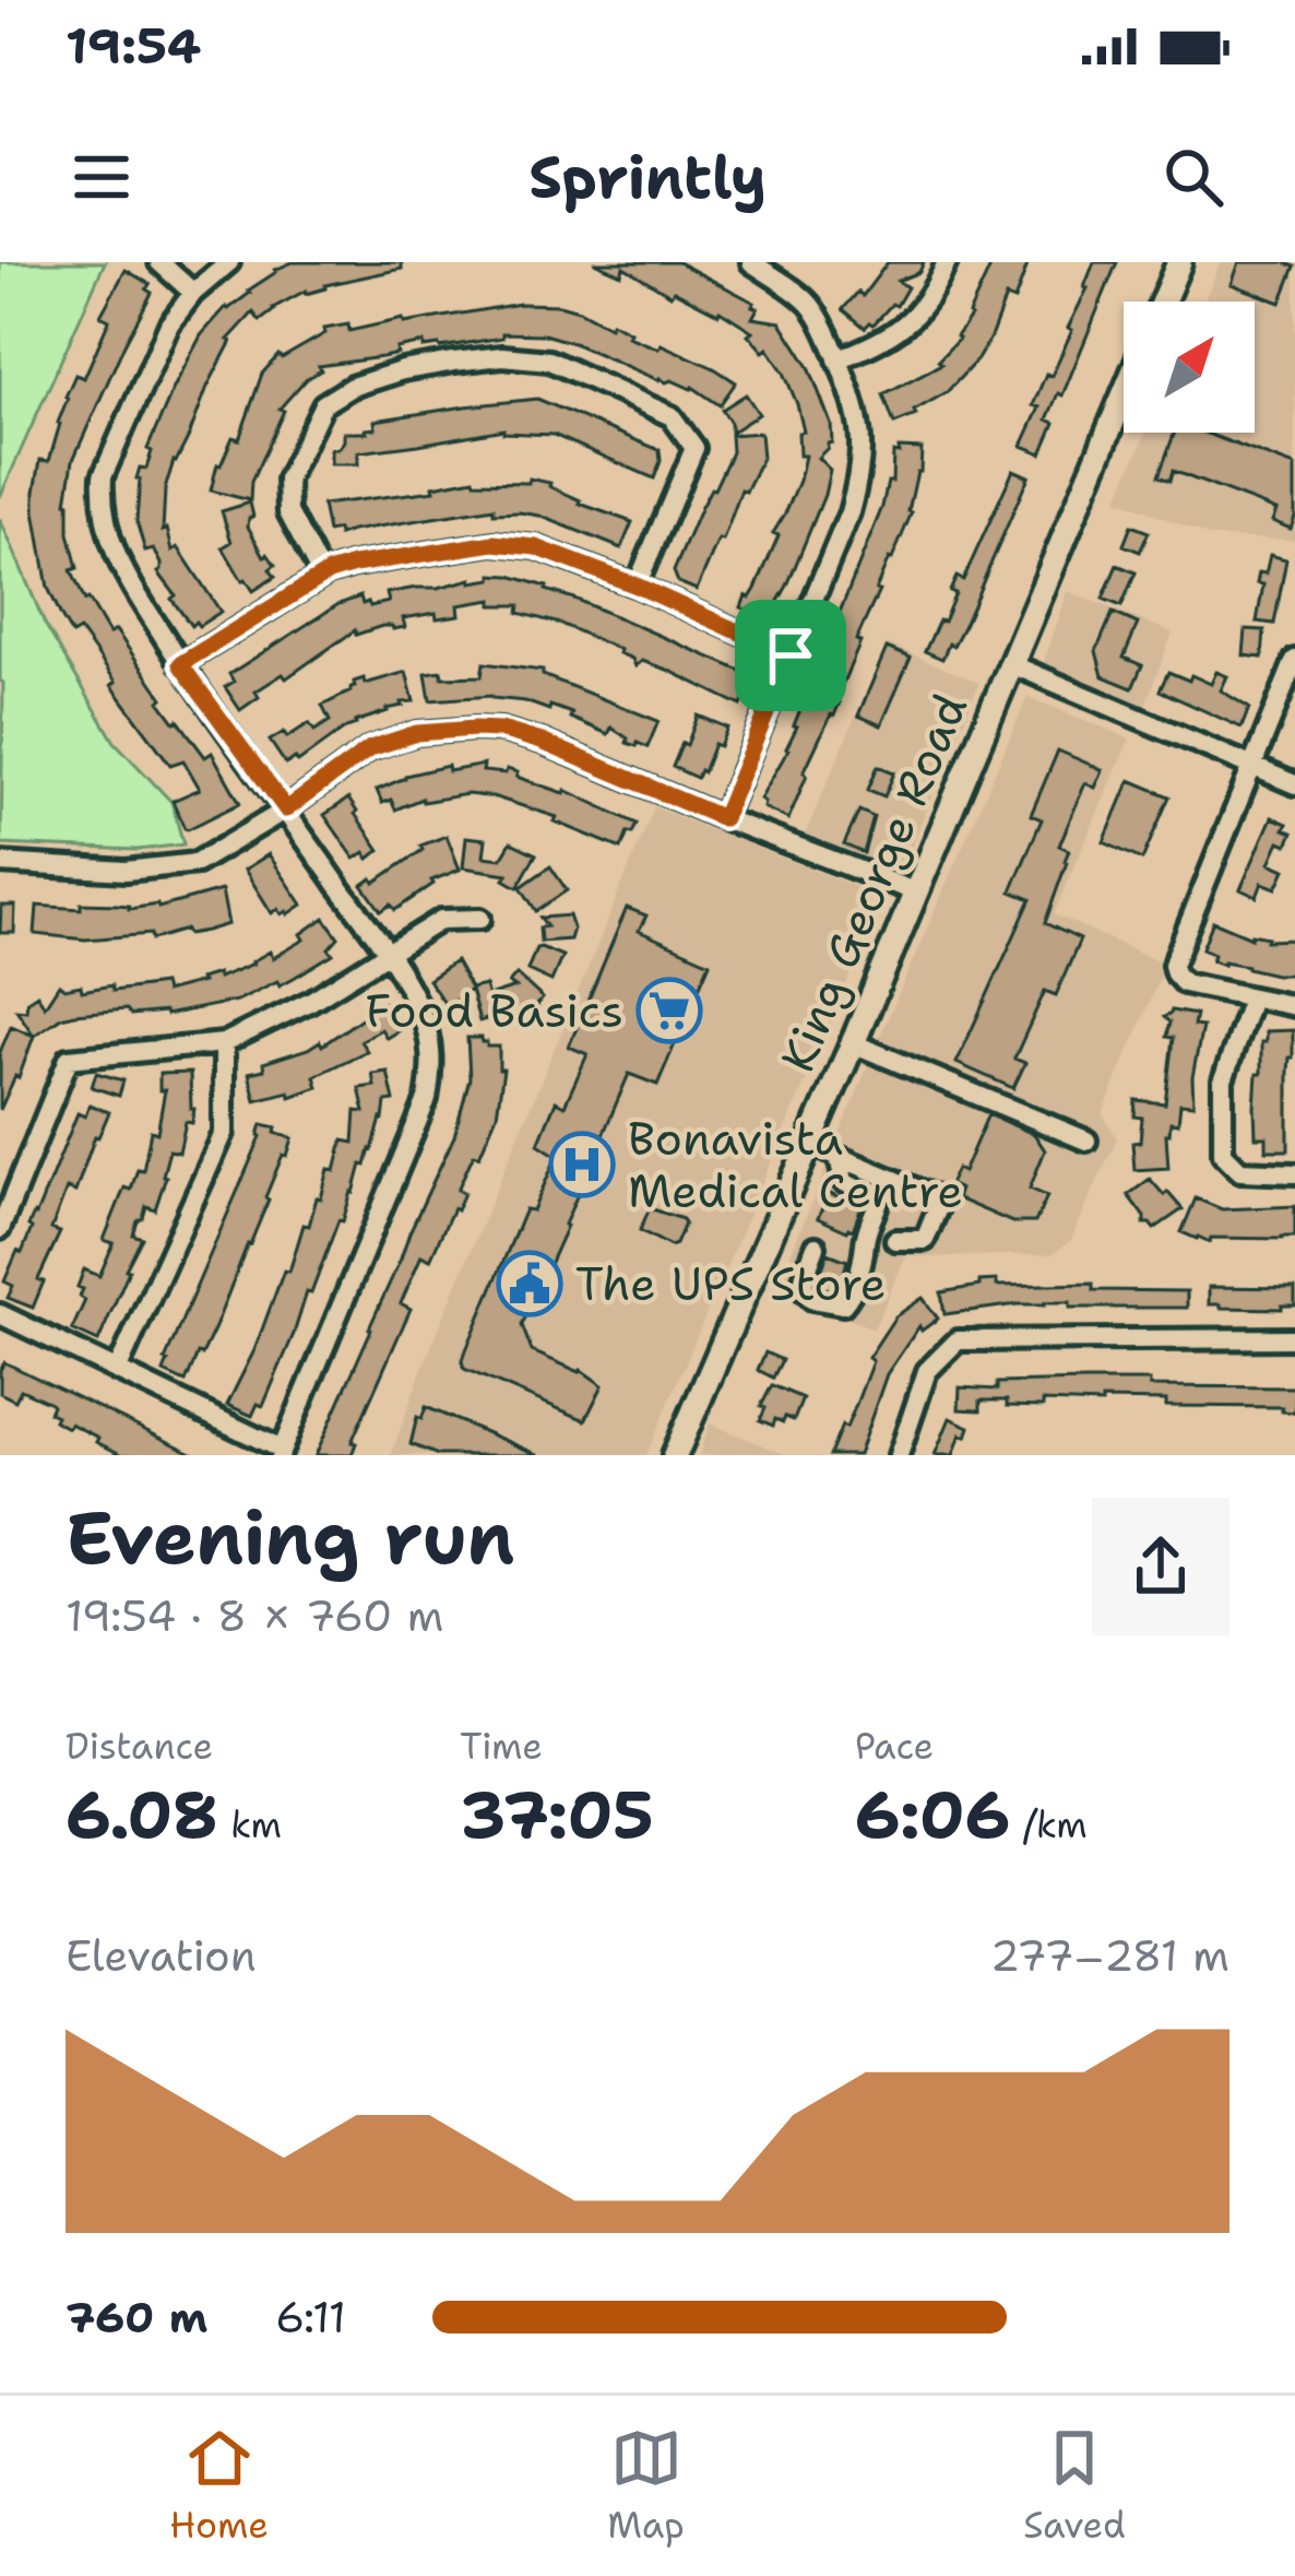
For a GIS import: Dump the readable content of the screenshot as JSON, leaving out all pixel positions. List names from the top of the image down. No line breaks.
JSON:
{"streets":{"main road":["King George Road"]},"places":{"supermarket":["Food Basics"],"hospital":["Bonavista Medical Centre"],"public building":["The UPS Store"]},"north":"top right","page":{"status":"19:54","header":"Sprintly","heading":["Evening run","19:54 · 8 × 760 m"],"stats":[["Distance","6.08 km"],["Time","37:05"],["Pace","6:06 /km"]],"chart":["Elevation","277–281 m"],"list":[{"name":"760 m","note":"6:11"}],"tabs":["Home","Map","Saved"]}}
